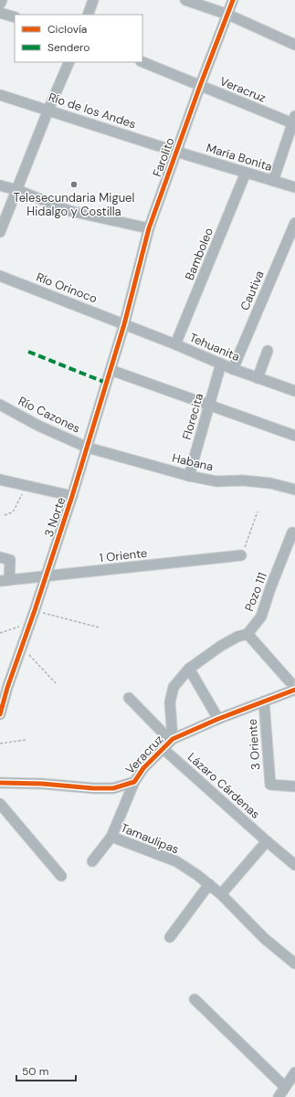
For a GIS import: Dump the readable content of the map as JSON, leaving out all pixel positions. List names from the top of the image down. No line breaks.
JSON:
{"streets":{"street":["Veracruz","Río de los Andes","Farolito","María Bonita","Bamboleo","Río Orinoco","Cautiva","Tehuanita","Río Cazones","Florecita","Habana","3 Norte","1 Oriente","Pozo 111","3 Oriente","Lázaro Cárdenas","Tamaulipas"]},"crossings":[["Veracruz","Farolito"],["Veracruz","Pozo 111"],["Veracruz","3 Oriente"],["Veracruz","Lázaro Cárdenas"],["Veracruz","Tamaulipas"],["Río de los Andes","Farolito"],["Río de los Andes","María Bonita"],["Farolito","María Bonita"],["Farolito","Río Orinoco"],["Farolito","Tehuanita"],["Farolito","3 Norte"],["María Bonita","Bamboleo"],["Bamboleo","Tehuanita"],["Río Orinoco","Tehuanita"],["Río Orinoco","3 Norte"],["Cautiva","Tehuanita"],["Tehuanita","Florecita"],["Tehuanita","3 Norte"],["Río Cazones","Habana"],["Río Cazones","3 Norte"],["Florecita","Habana"],["Habana","3 Norte"],["3 Norte","1 Oriente"]],"places":["Telesecundaria Miguel Hidalgo y Costilla"],"legend":["Ciclovía","Sendero"],"scale_bar":"50 m"}
